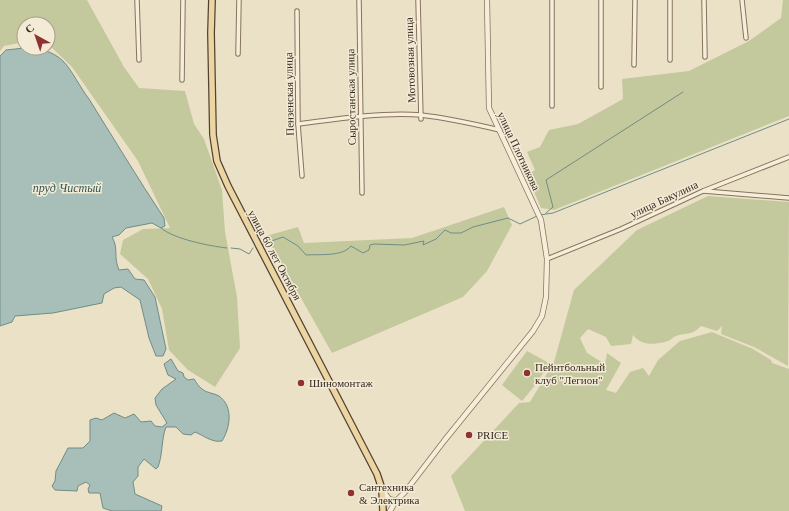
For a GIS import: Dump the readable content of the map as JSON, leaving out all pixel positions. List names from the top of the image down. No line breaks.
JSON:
{"streets":{"main road":["улица 60 лет Октября"],"street":["Мотовозная улица","Пензенская улица","Сыростанская улица","улица Плотникова","улица Бакулина"]},"crossings":[["улица Плотникова","улица Бакулина"]],"water":["пруд Чистый"],"places":["Пейнтбольный клуб \"Легион\"","Шиномонтаж","PRICE","Сантехника & Электрика"],"north":"top left"}
